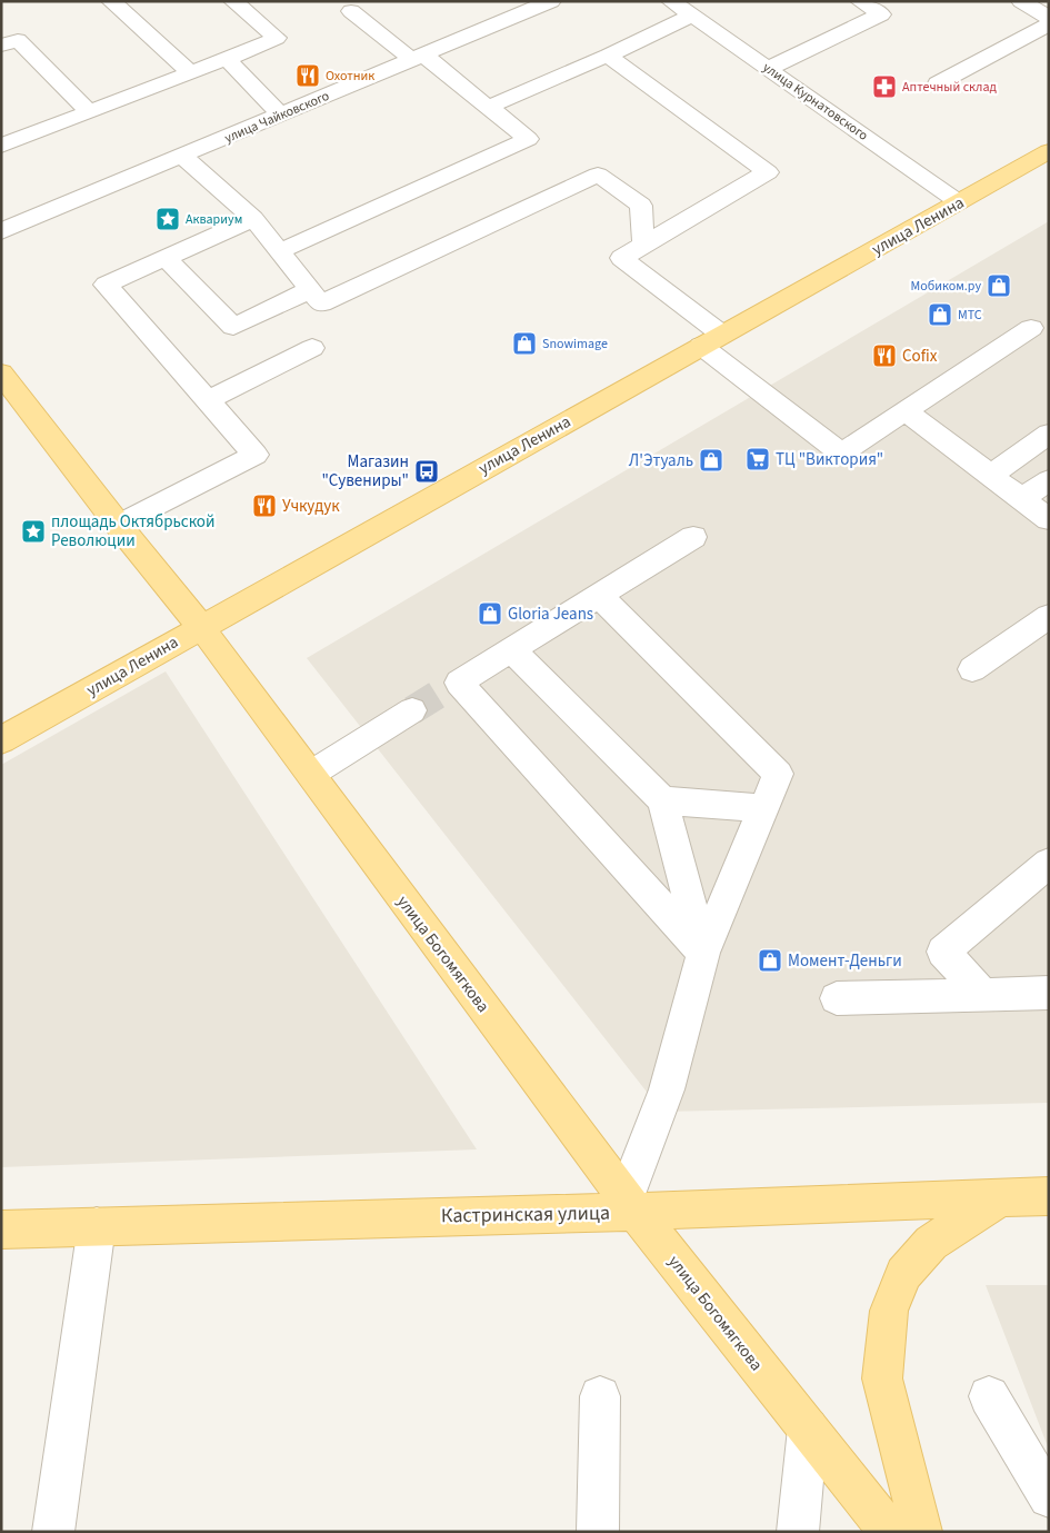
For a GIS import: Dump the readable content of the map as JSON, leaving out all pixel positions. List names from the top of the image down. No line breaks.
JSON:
{"streets":{"main road":["улица Ленина","улица Богомягкова","Кастринская улица"],"street":["улица Курнатовского","улица Чайковского"]},"crossings":[["улица Курнатовского","улица Ленина"],["улица Ленина","улица Богомягкова"],["улица Богомягкова","Кастринская улица"]],"places":{"restaurant":["Охотник","Cofix","Учкудук"],"pharmacy":["Аптечный склад"],"place":["Аквариум","площадь Октябрьской Революции"],"shop":["Мобиком.ру","МТС","Snowimage","Л'Этуаль","Gloria Jeans","Момент-Деньги"],"supermarket":["ТЦ \"Виктория\""],"bus stop":["Магазин \"Сувениры\""]}}
